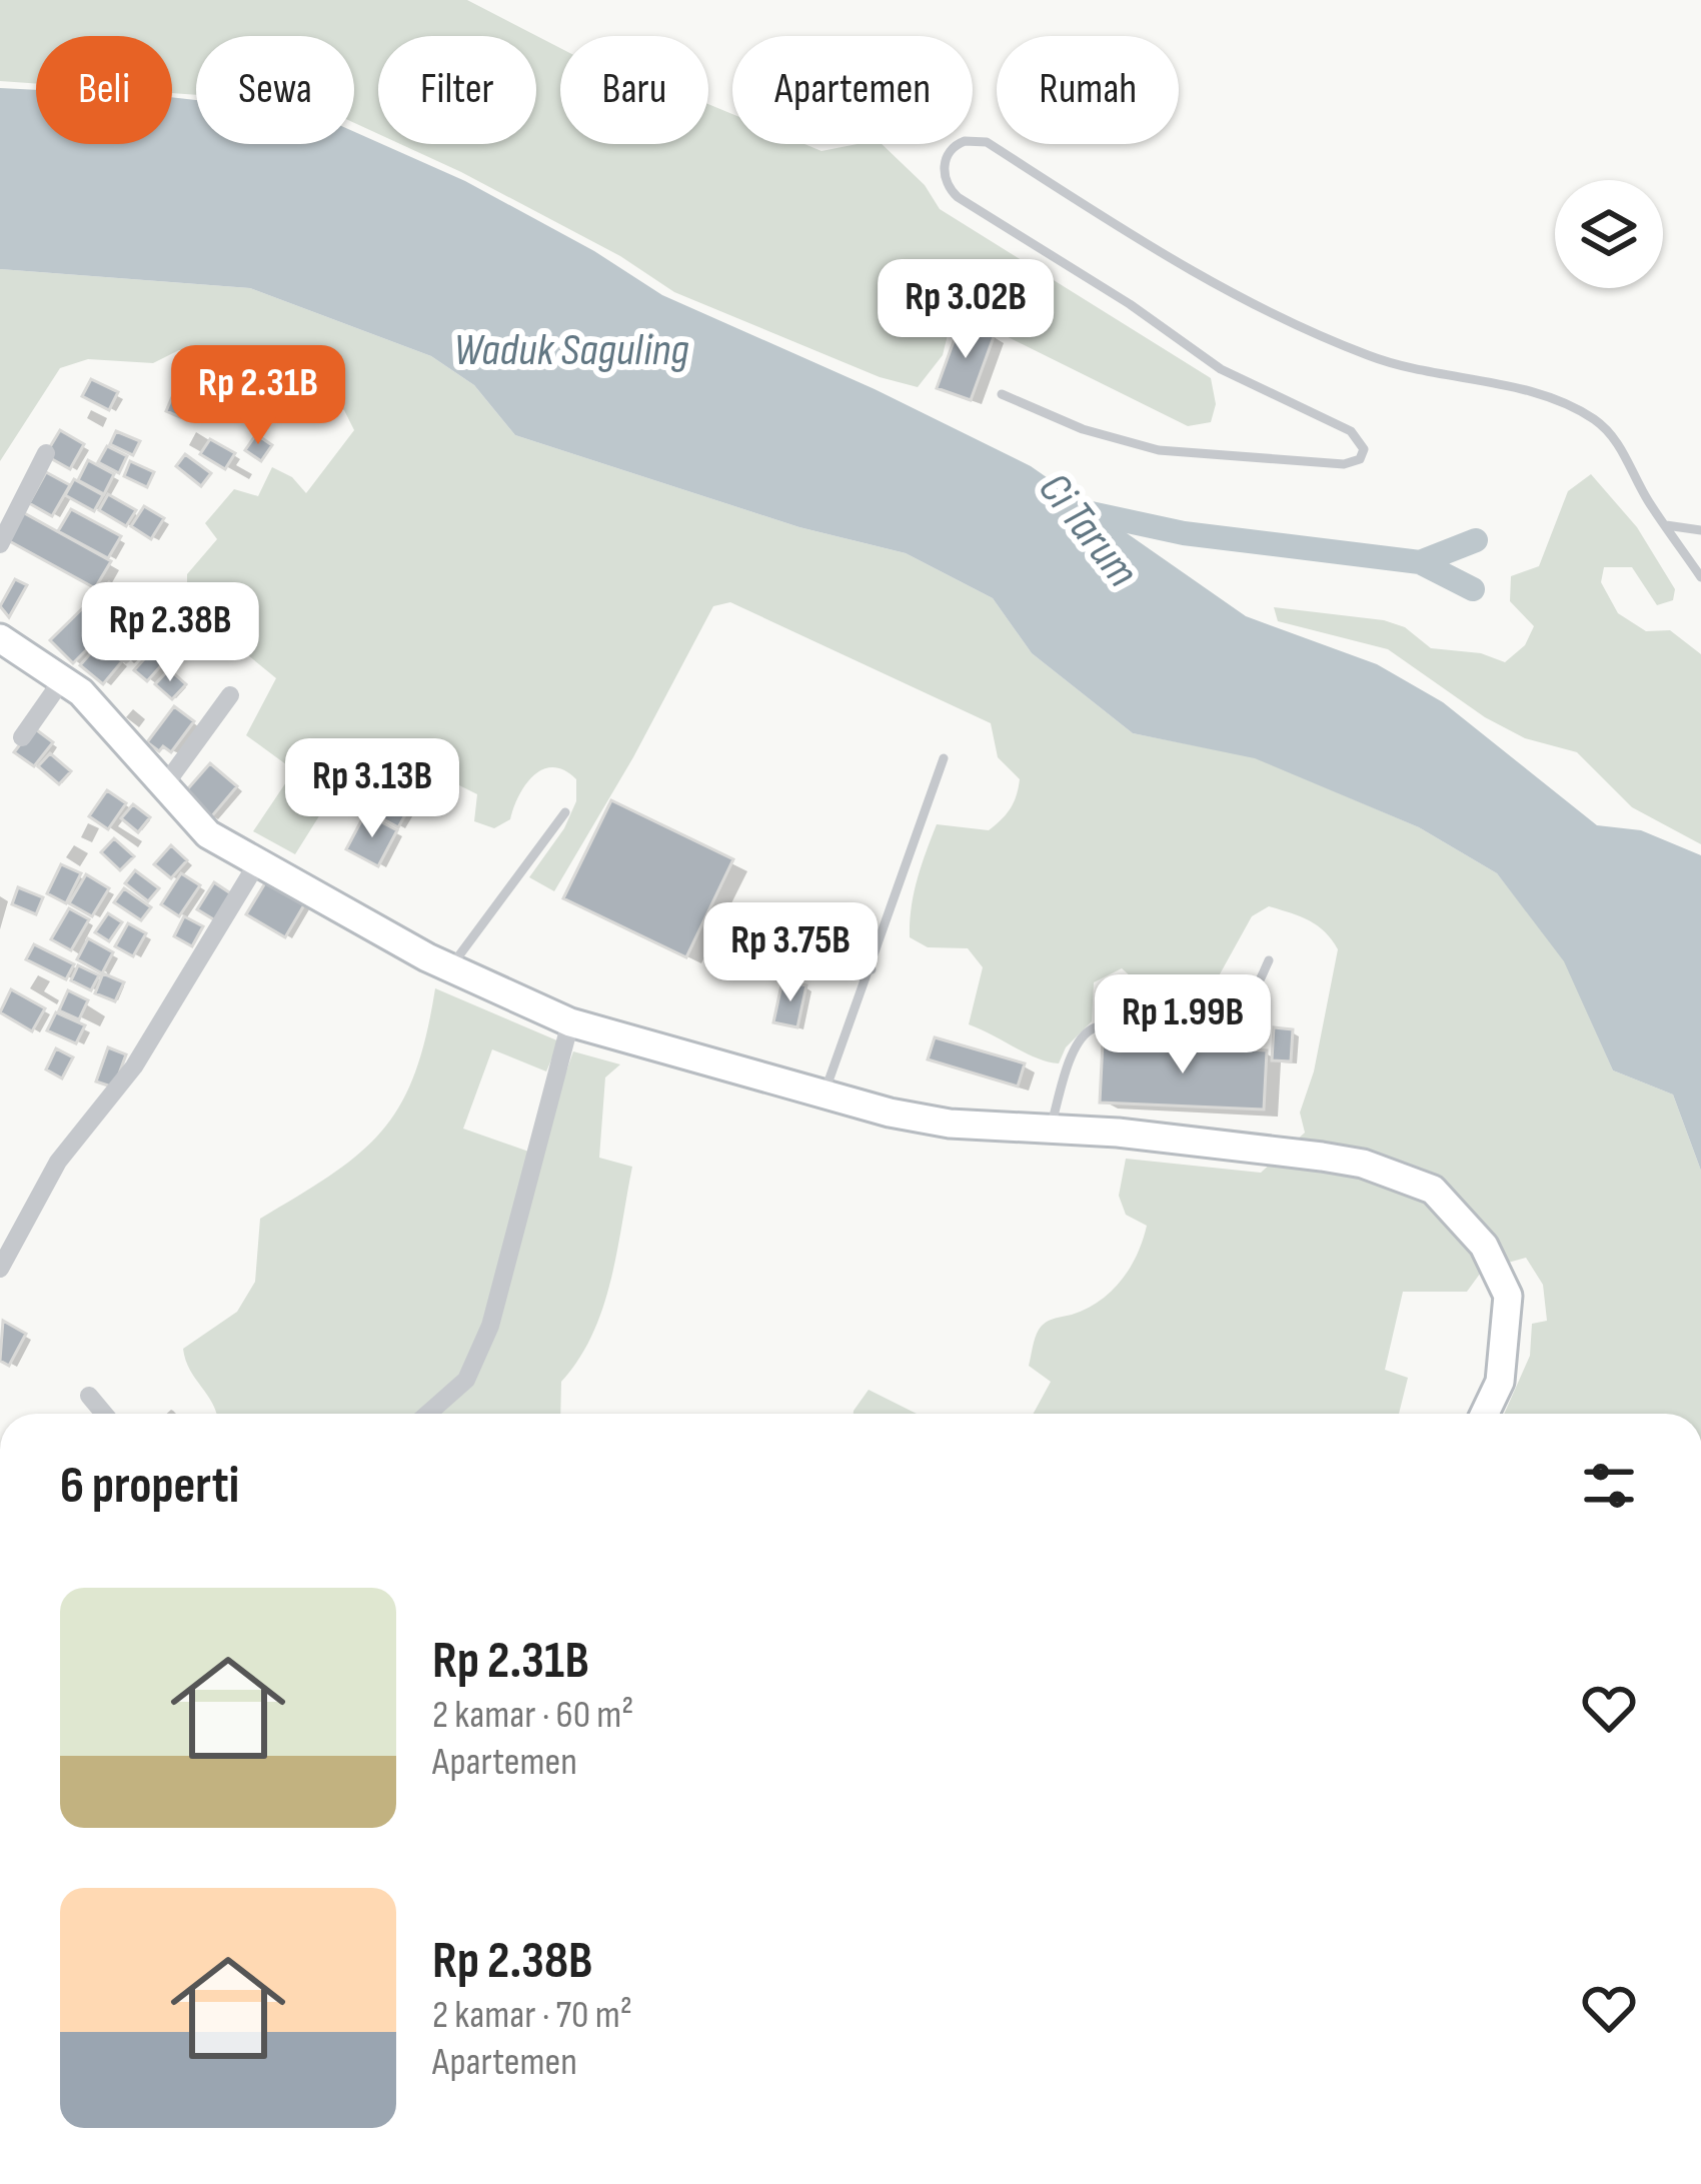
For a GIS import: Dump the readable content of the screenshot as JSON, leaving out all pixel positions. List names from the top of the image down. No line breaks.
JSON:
{"water":["Waduk Saguling","Ci Tarum"],"page":{"chip":["Beli","Sewa","Filter","Baru","Apartemen","Rumah"],"price":["Rp 3.02B","Rp 2.31B","Rp 2.38B","Rp 3.13B","Rp 3.75B","Rp 1.99B"],"heading":"6 properti","list":[{"name":"Rp 2.31B","note":"2 kamar · 60 m² · Apartemen"},{"name":"Rp 2.38B","note":"2 kamar · 70 m² · Apartemen"}]}}
